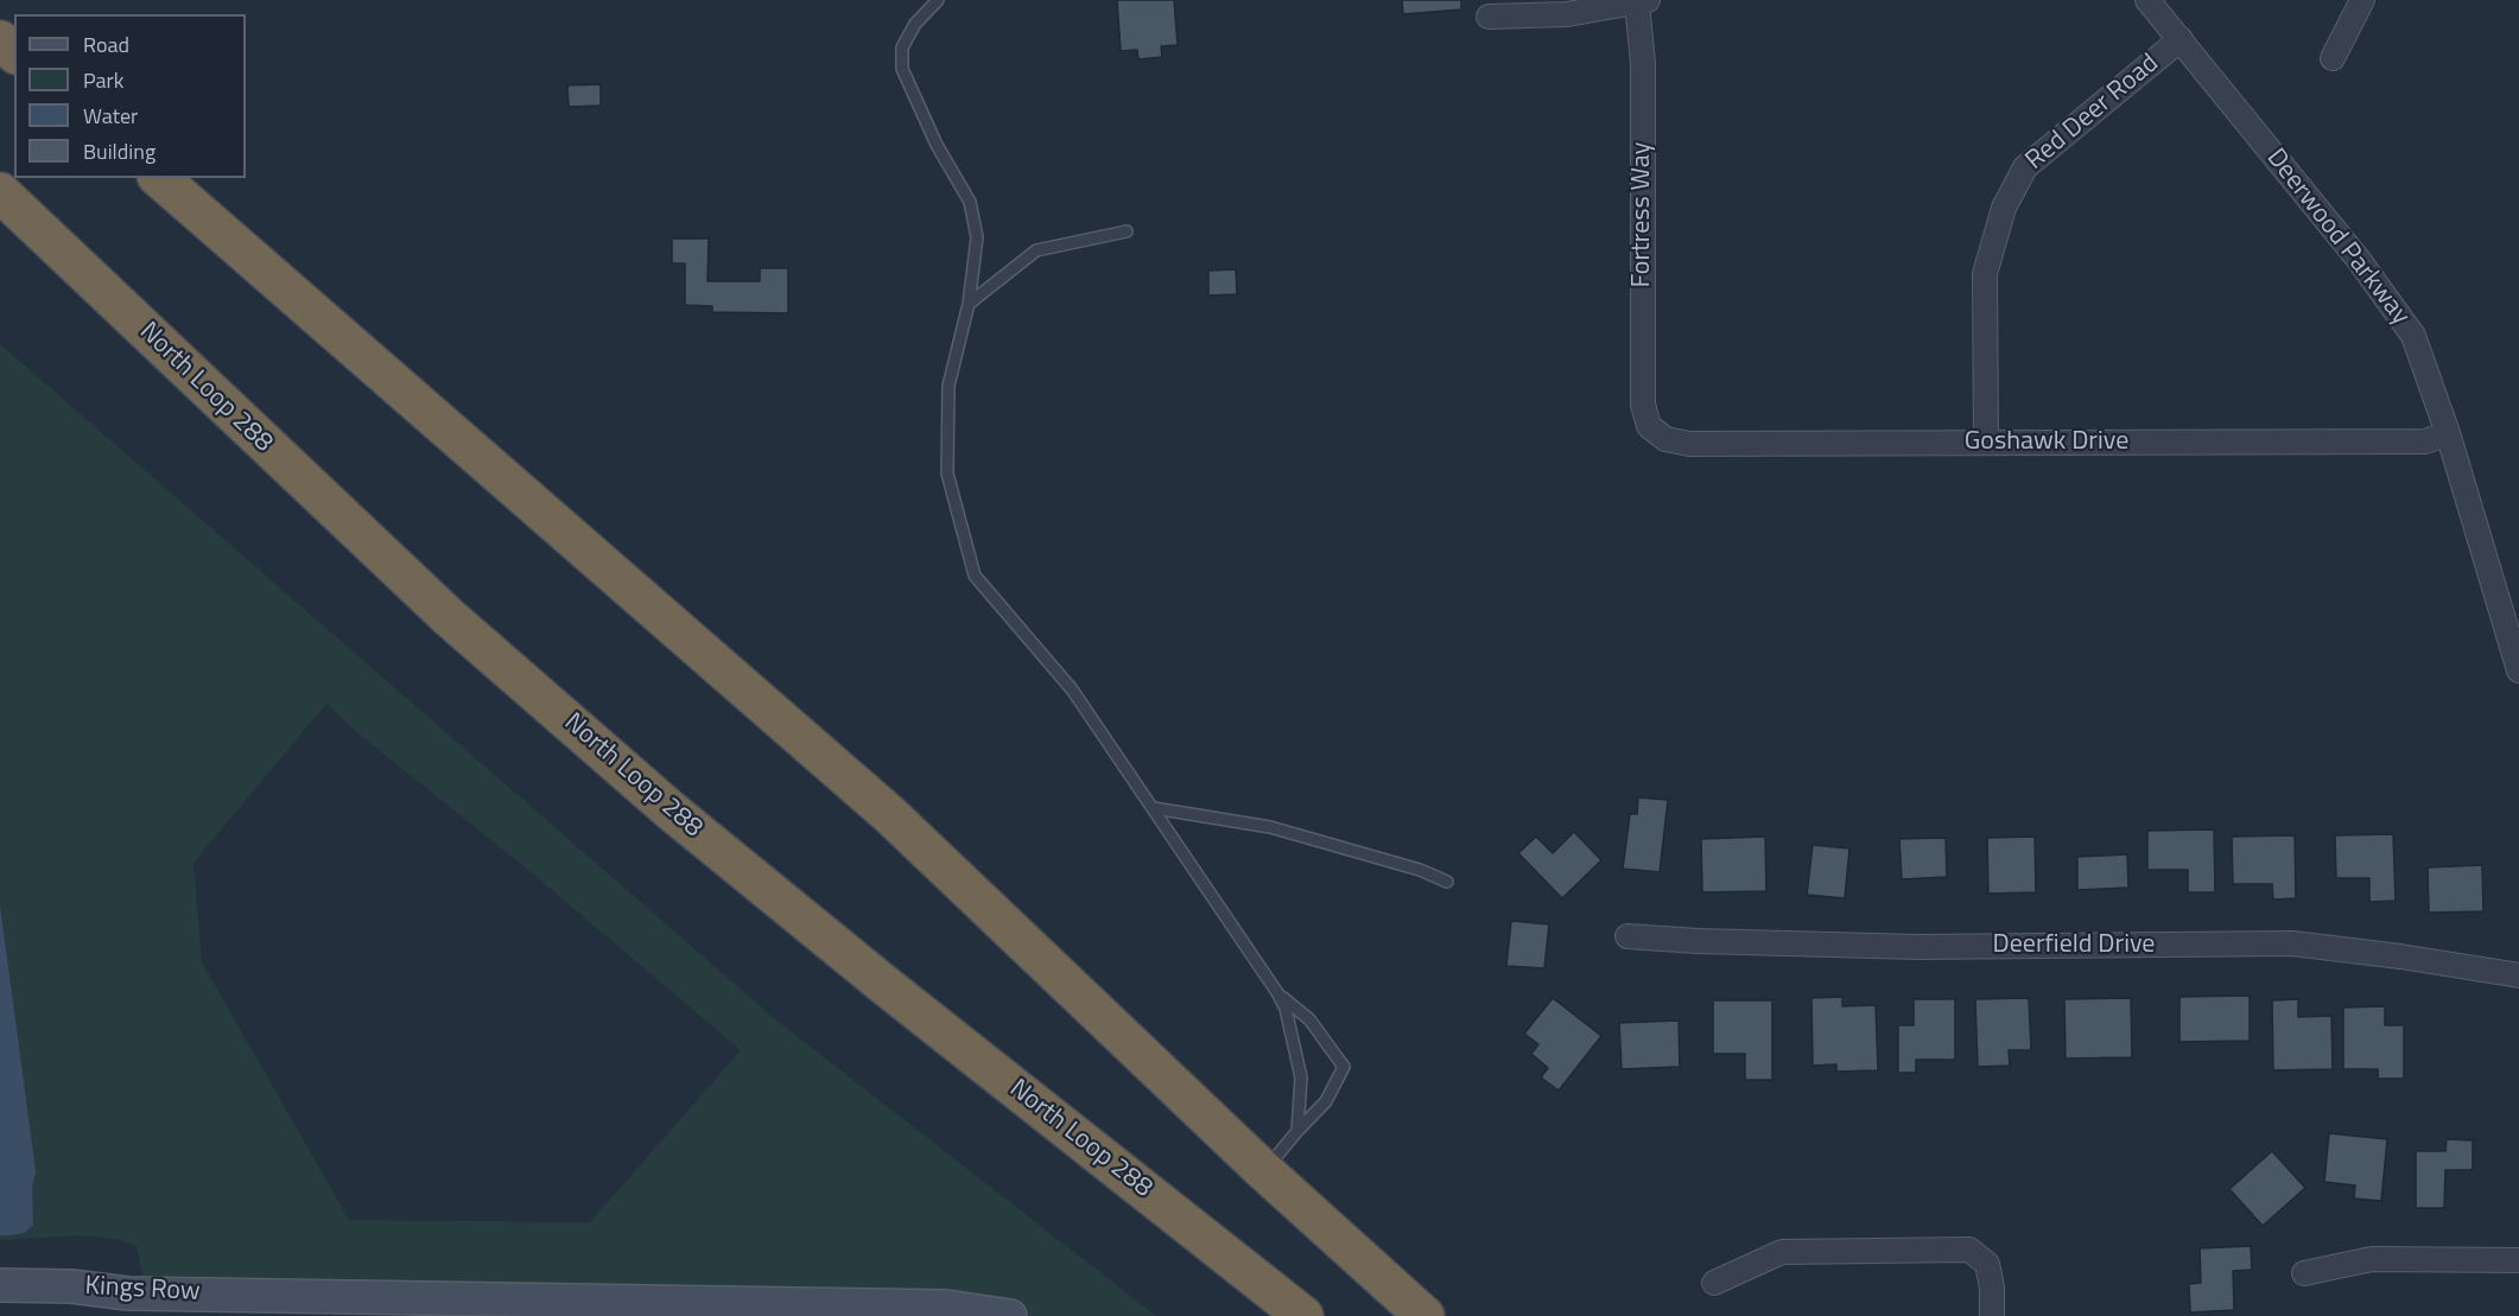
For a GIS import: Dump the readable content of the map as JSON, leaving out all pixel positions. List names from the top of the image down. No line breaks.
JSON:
{"streets":{"highway":["North Loop 288"],"street":["Red Deer Road","Fortress Way","Deerwood Parkway","Goshawk Drive","Deerfield Drive","Kings Row"]},"crossings":[["Red Deer Road","Deerwood Parkway"],["Red Deer Road","Goshawk Drive"],["Fortress Way","Goshawk Drive"],["Deerwood Parkway","Goshawk Drive"]],"legend":["Road","Park","Water","Building"]}
